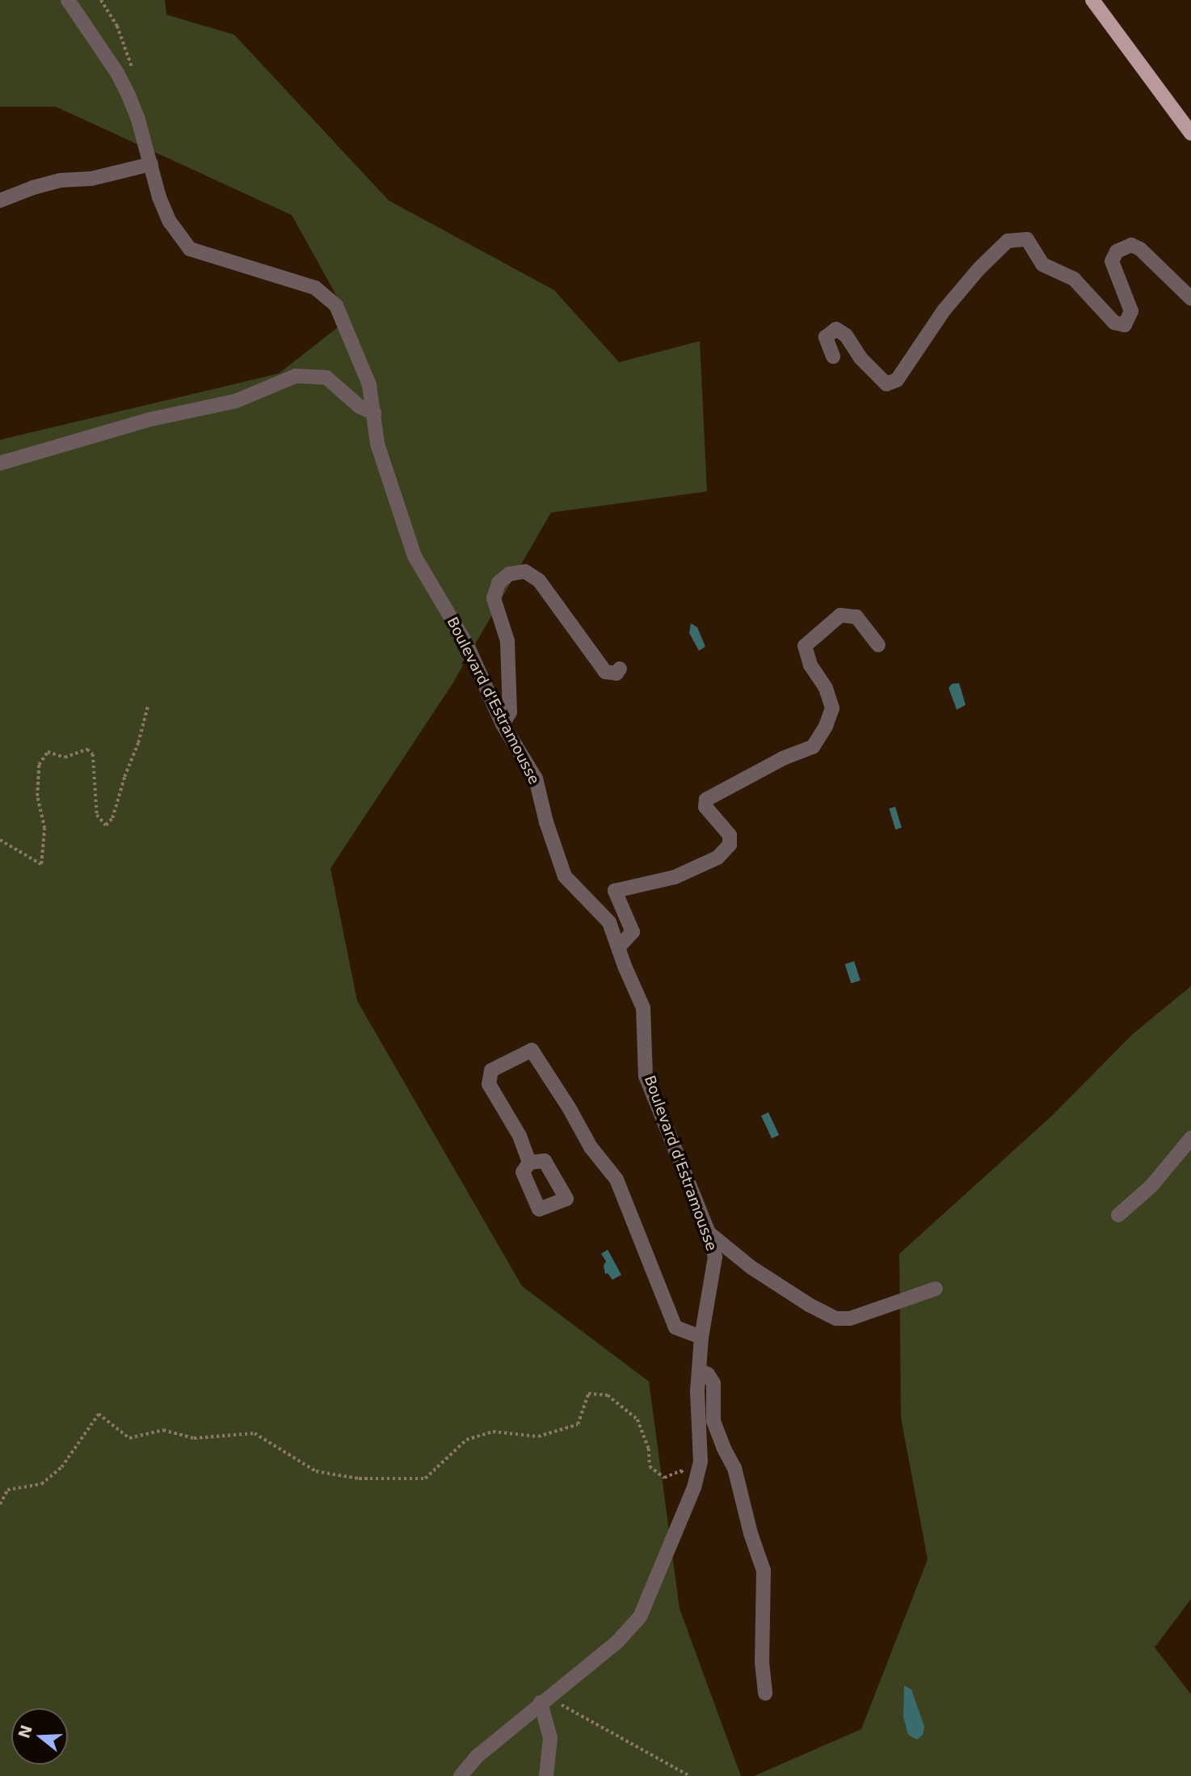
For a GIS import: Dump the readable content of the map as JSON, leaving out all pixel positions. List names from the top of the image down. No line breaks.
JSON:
{"streets":{"street":["Boulevard d'Estramousse"]},"north":"left"}
